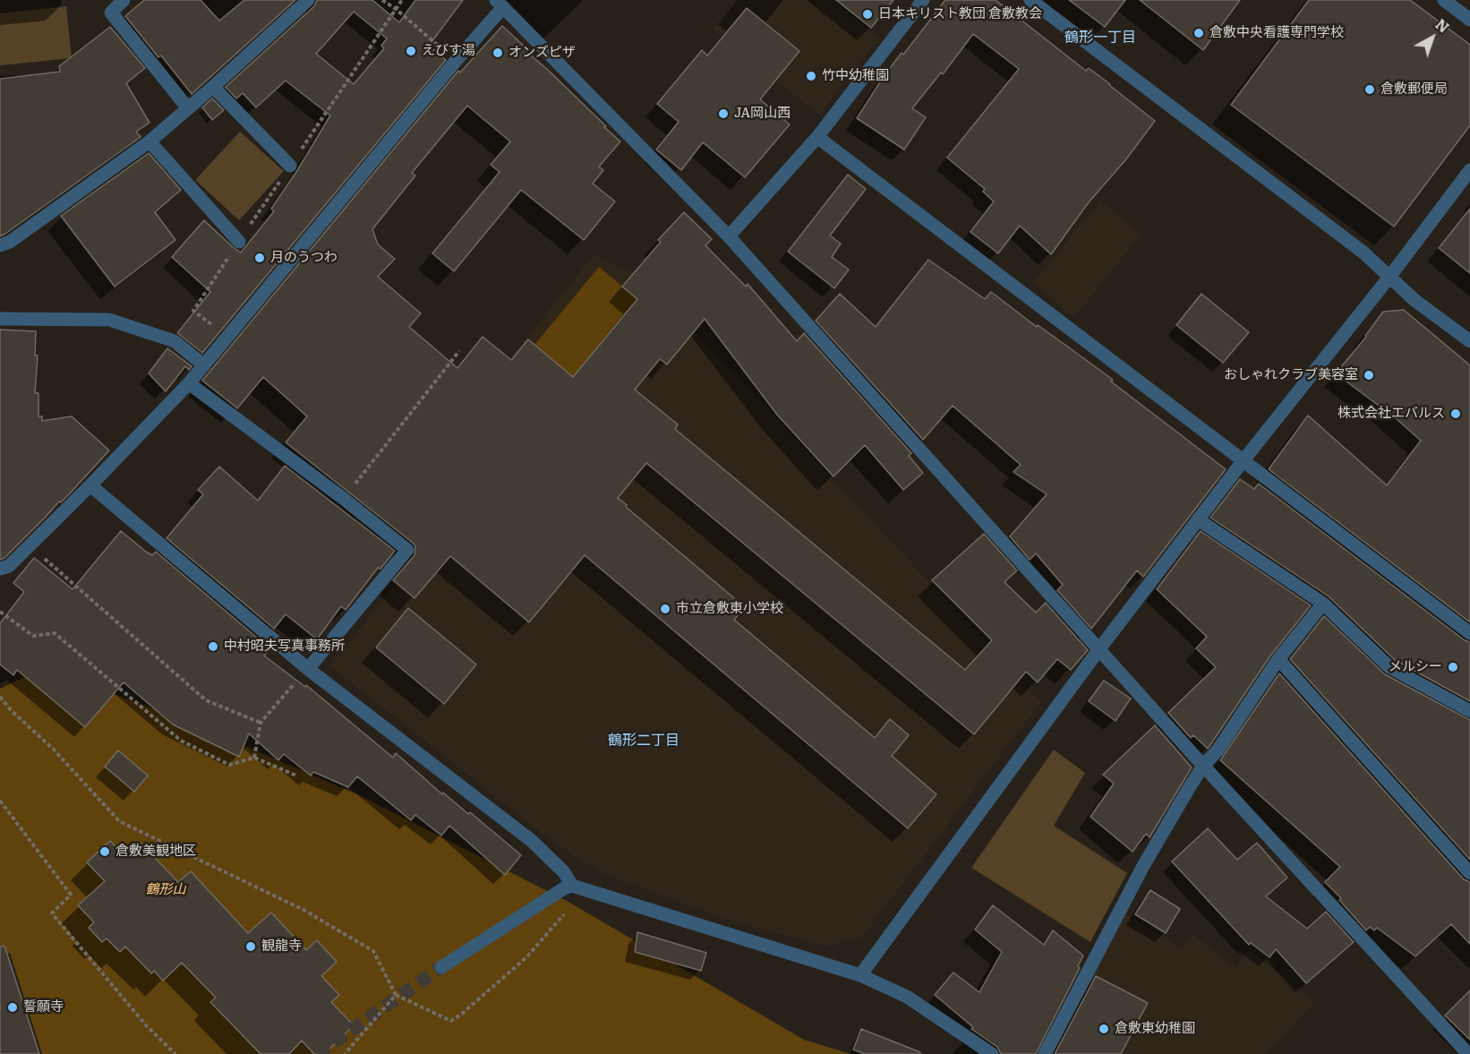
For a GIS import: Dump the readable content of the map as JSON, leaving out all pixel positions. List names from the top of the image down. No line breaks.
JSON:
{"districts":["鶴形一丁目","鶴形二丁目"],"parks":["鶴形山"],"places":["日本キリスト教団 倉敷教会","倉敷中央看護専門学校","えびす湯","オンズピザ","竹中幼稚園","倉敷郵便局","JA岡山西","月のうつわ","おしゃれクラブ美容室","株式会社エバルス","市立倉敷東小学校","中村昭夫写真事務所","メルシー","倉敷美観地区","観龍寺","誓願寺","倉敷東幼稚園"],"north":"top right"}
